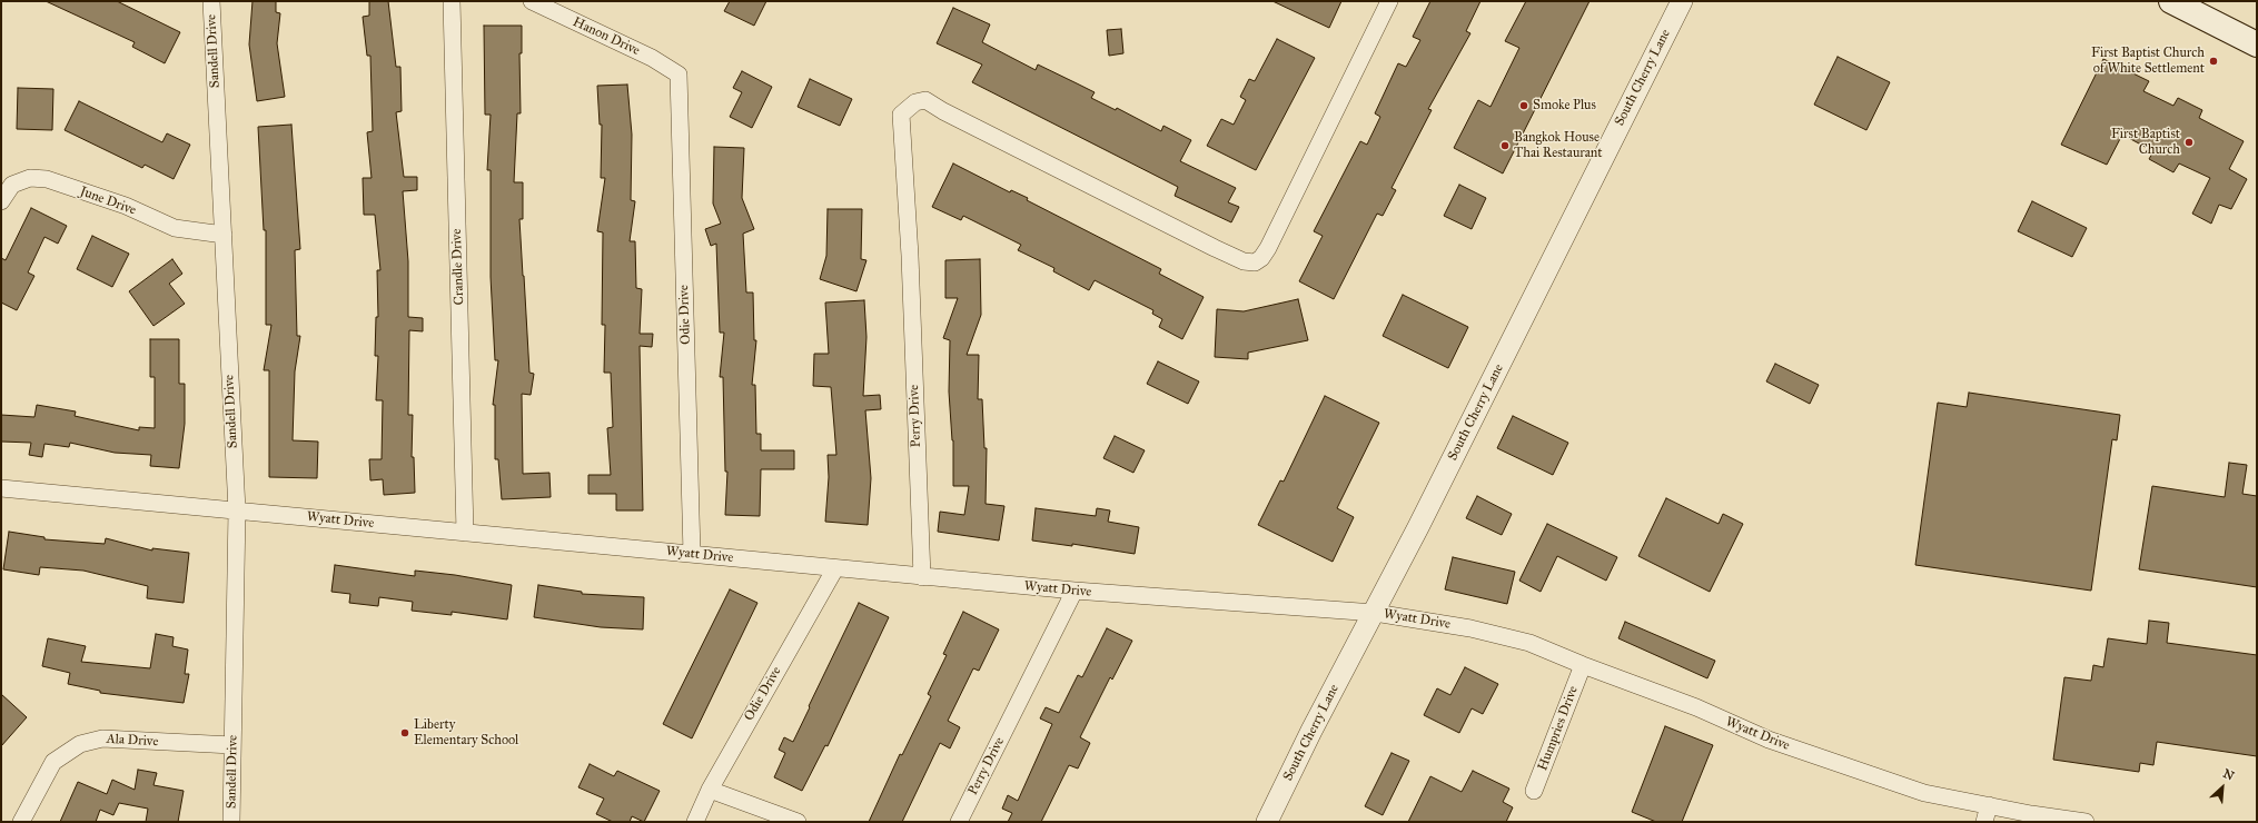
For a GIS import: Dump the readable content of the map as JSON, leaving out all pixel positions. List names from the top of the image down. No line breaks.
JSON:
{"streets":{"street":["Hanon Drive","Sandell Drive","South Cherry Lane","June Drive","Crandle Drive","Odie Drive","Perry Drive","Wyatt Drive","Humpries Drive","Ala Drive"]},"crossings":[["Hanon Drive","Odie Drive"],["Sandell Drive","June Drive"],["Sandell Drive","Wyatt Drive"],["Sandell Drive","Ala Drive"],["South Cherry Lane","Wyatt Drive"],["Crandle Drive","Wyatt Drive"],["Odie Drive","Wyatt Drive"],["Perry Drive","Wyatt Drive"],["Wyatt Drive","Humpries Drive"]],"places":["First Baptist Church of White Settlement","Smoke Plus","First Baptist Church","Bangkok House Thai Restaurant","Liberty Elementary School"],"north":"top right"}
